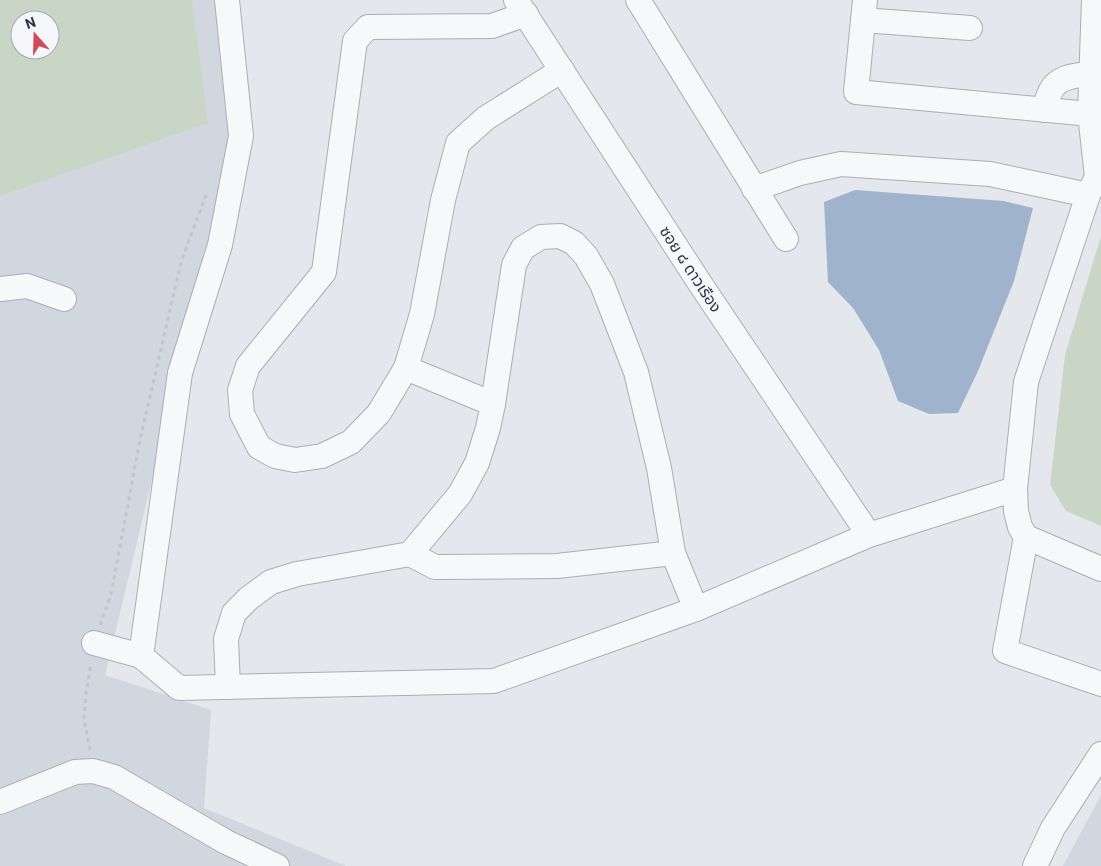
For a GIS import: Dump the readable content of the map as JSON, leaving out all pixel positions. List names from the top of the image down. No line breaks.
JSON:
{"streets":{"street":["ซอย ๘ ดาวเรือง"]},"north":"top"}
